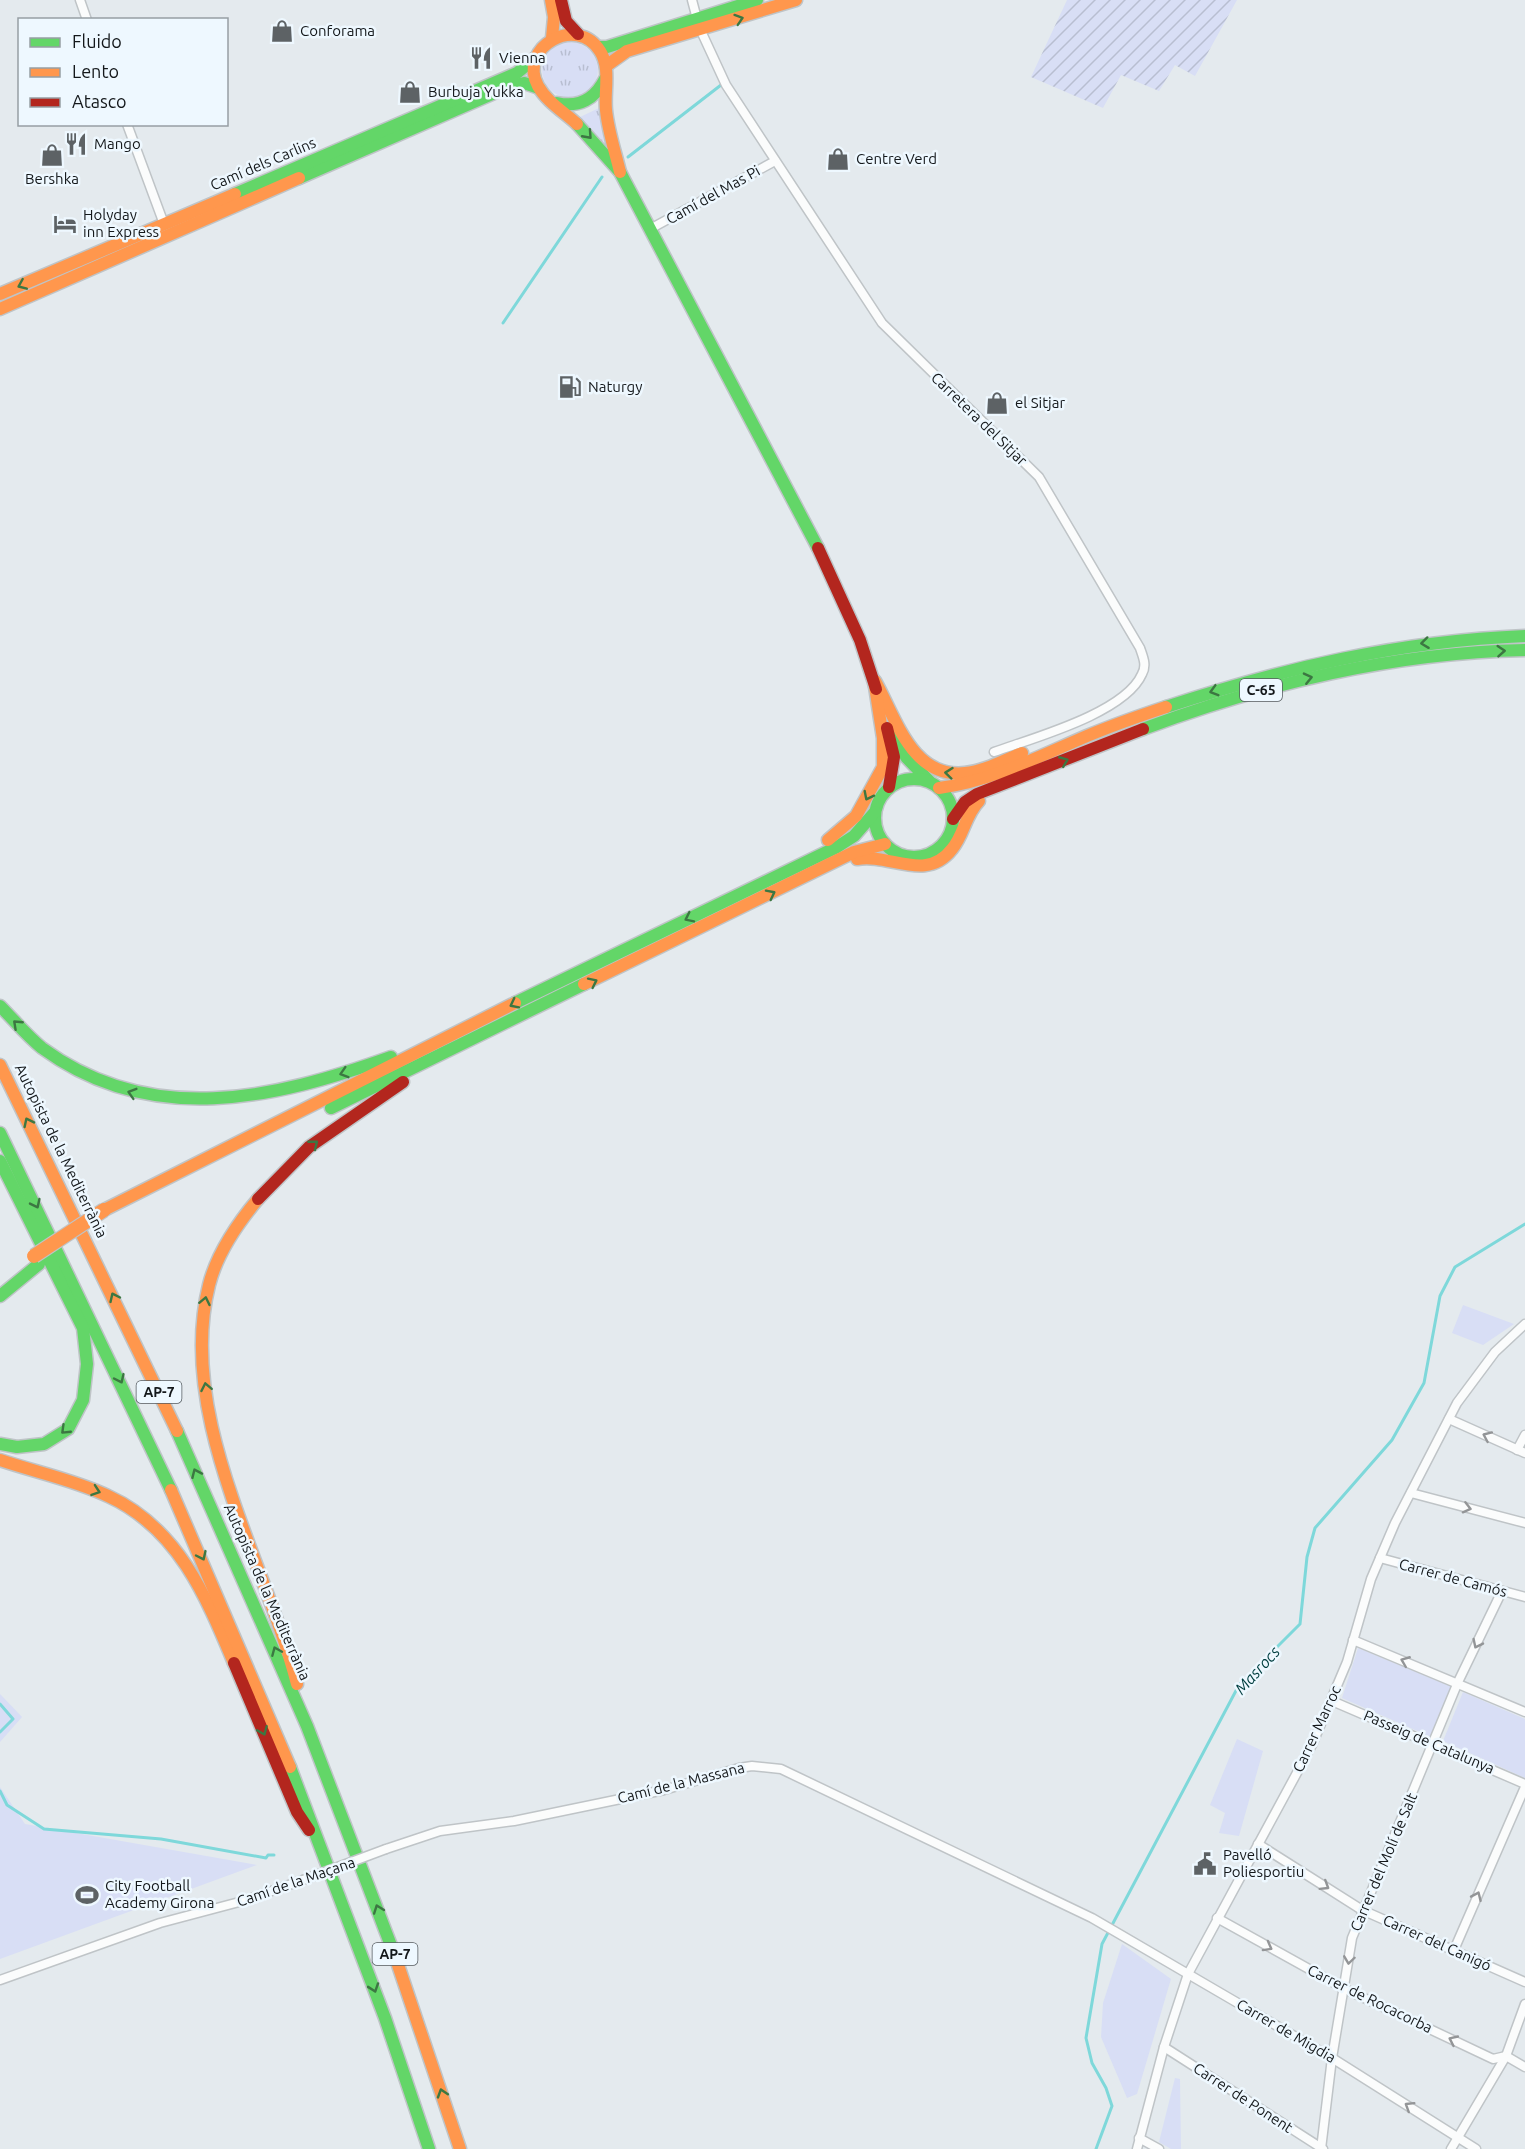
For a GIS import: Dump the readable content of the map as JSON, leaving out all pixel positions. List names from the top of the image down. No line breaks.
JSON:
{"streets":{"main road":["Camí dels Carlins","C-65","Autopista de la Mediterrània","AP-7"],"street":["Camí del Mas Pi","Carretera del Sitjar","Carrer de Camós","Carrer Marroc","Passeig de Catalunya","Camí de la Massana","Carrer del Molí de Salt","Camí de la Maçana","Carrer del Canigó","Carrer de Rocacorba","Carrer de Migdia","Carrer de Ponent"]},"crossings":[["Camí del Mas Pi","Carretera del Sitjar"],["Carrer de Camós","Carrer Marroc"],["Carrer de Camós","Carrer del Molí de Salt"],["Carrer Marroc","Passeig de Catalunya"],["Carrer Marroc","Carrer del Canigó"],["Carrer Marroc","Carrer de Rocacorba"],["Carrer Marroc","Carrer de Migdia"],["Carrer Marroc","Carrer de Ponent"],["Passeig de Catalunya","Carrer del Molí de Salt"],["Camí de la Massana","Camí de la Maçana"],["Camí de la Massana","Carrer de Migdia"],["Carrer del Molí de Salt","Carrer del Canigó"],["Carrer del Molí de Salt","Carrer de Rocacorba"],["Carrer del Molí de Salt","Carrer de Migdia"],["Carrer del Molí de Salt","Carrer de Ponent"]],"one_way":["Carrer del Canigó"],"water":["Masrocs"],"places":{"shop":["Conforama","Burbuja Yukka","Bershka","Centre Verd","el Sitjar"],"restaurant":["Vienna","Mango"],"hotel":["Holyday inn Express"],"fuel station":["Naturgy"],"public building":["Pavelló Poliesportiu"],"sports":["City Football Academy Girona"]},"legend":["Fluido","Lento","Atasco"]}
